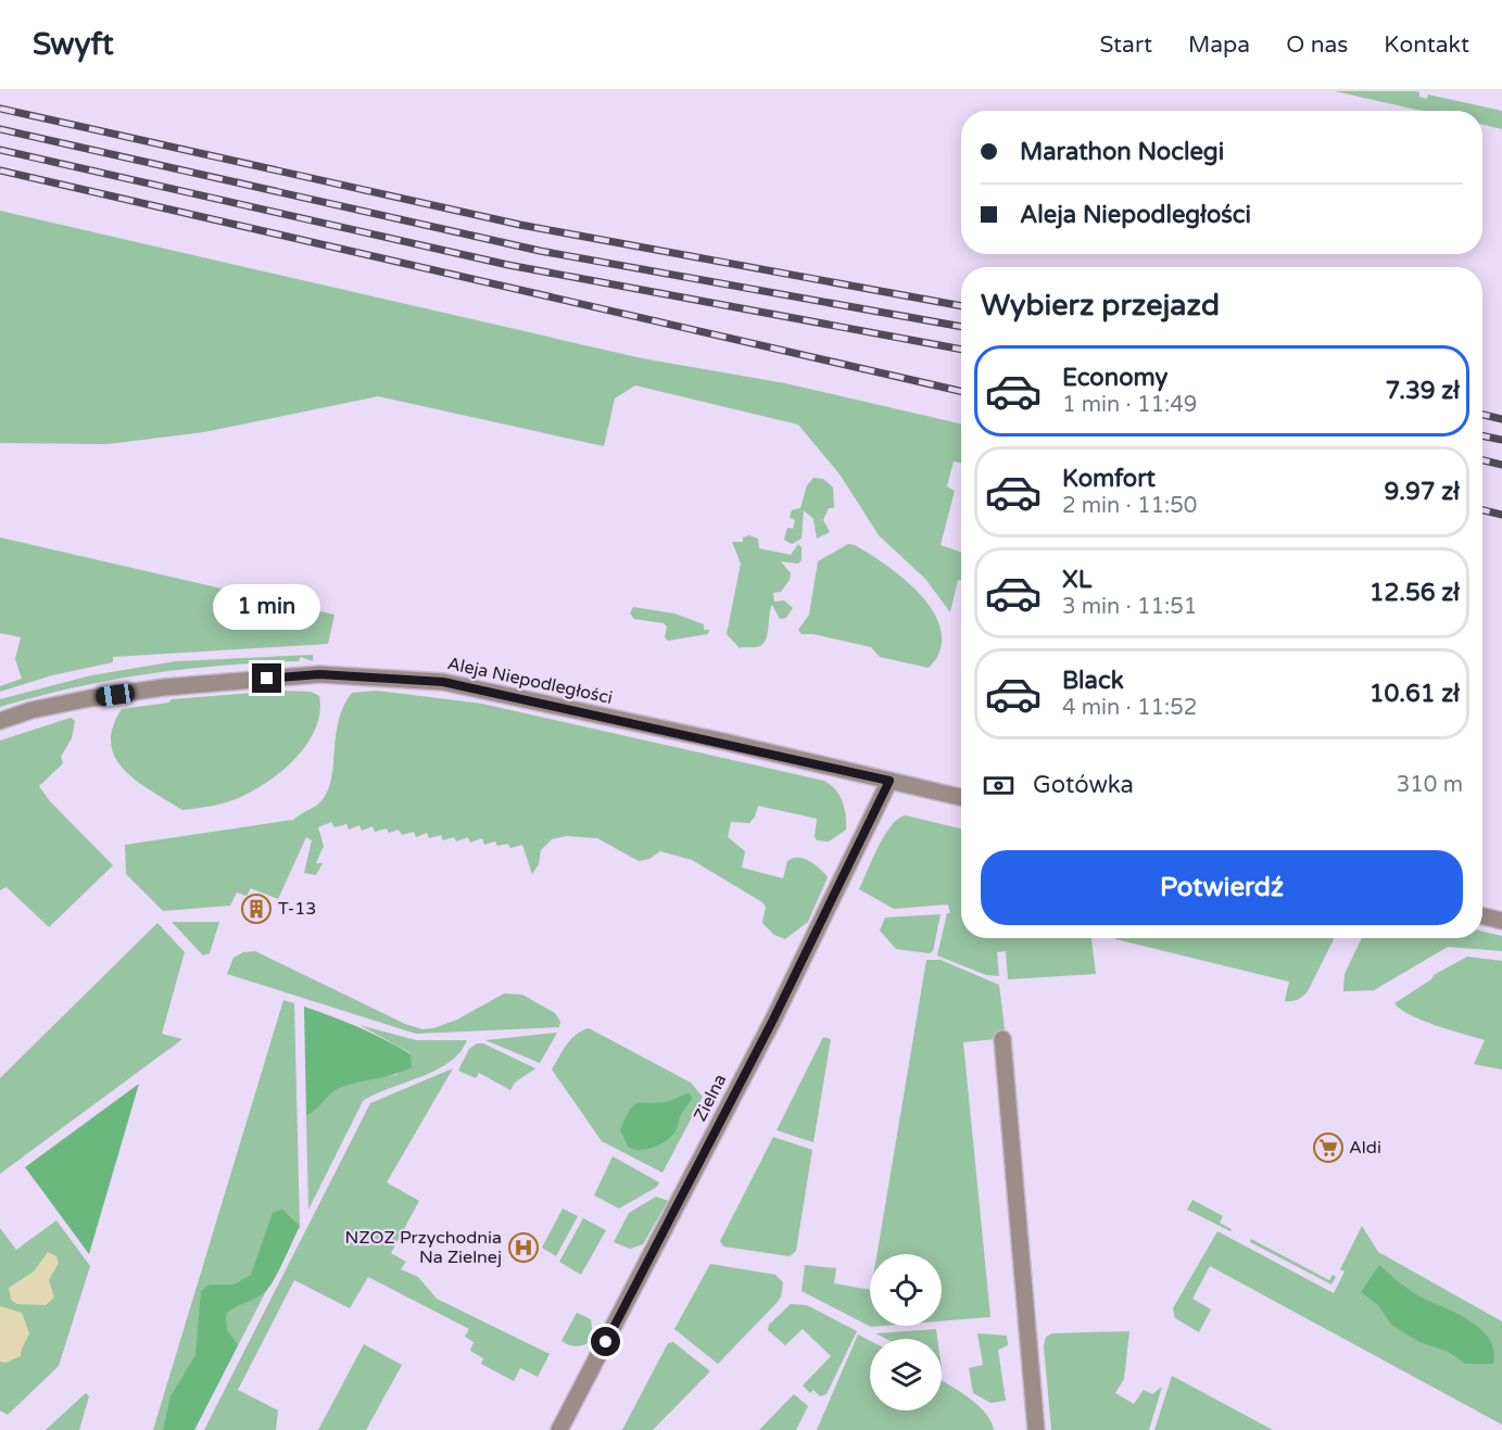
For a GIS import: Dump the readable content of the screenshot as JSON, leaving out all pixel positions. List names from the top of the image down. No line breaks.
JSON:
{"streets":{"street":["Aleja Niepodległości","Zielna"]},"crossings":[["Aleja Niepodległości","Zielna"]],"places":{"building":["T-13"],"supermarket":["Aldi"],"hospital":["NZOZ Przychodnia Na Zielnej"]},"page":{"header":"Swyft","nav":["Start","Mapa","O nas","Kontakt"],"banner":["Marathon Noclegi","Aleja Niepodległości"],"heading":"Wybierz przejazd","list":[{"name":"Economy","note":"1 min · 11:49","value":"7.39 zł"},{"name":"Komfort","note":"2 min · 11:50","value":"9.97 zł"},{"name":"XL","note":"3 min · 11:51","value":"12.56 zł"},{"name":"Black","note":"4 min · 11:52","value":"10.61 zł"}],"bubble":"1 min","pay":["Gotówka","310 m"],"buttons":"Potwierdź"}}
